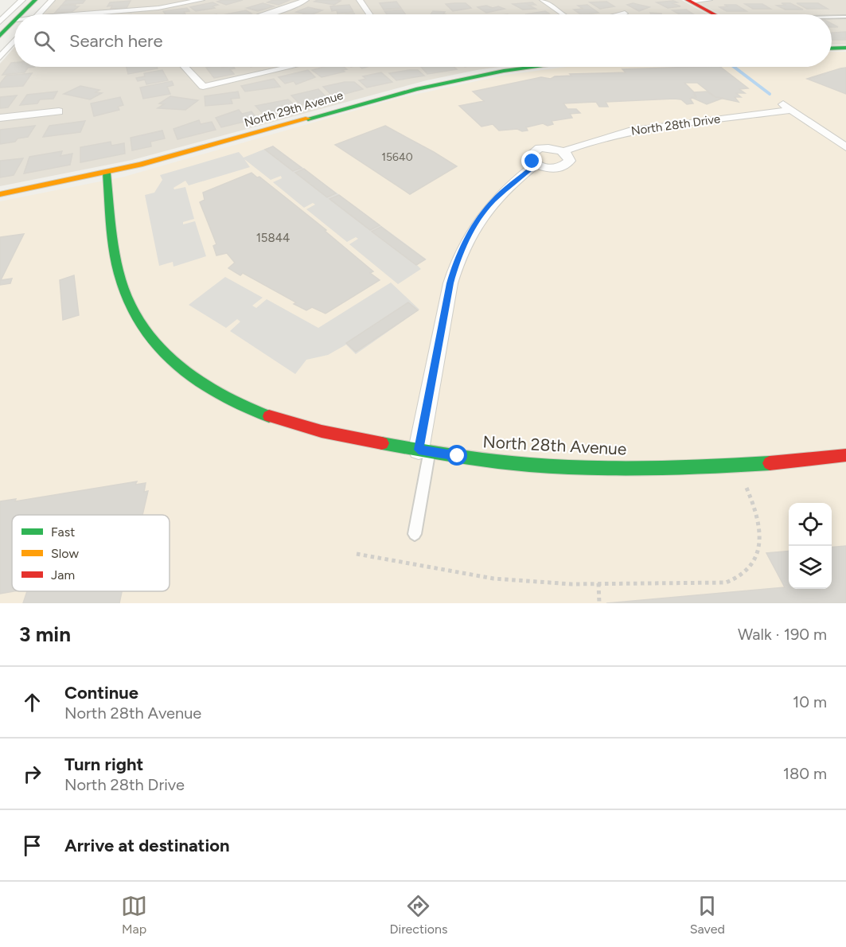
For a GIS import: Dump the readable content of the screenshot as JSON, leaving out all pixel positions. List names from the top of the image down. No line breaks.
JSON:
{"streets":{"street":["North 29th Avenue","North 28th Drive","North 28th Avenue"]},"crossings":[["North 29th Avenue","North 28th Avenue"]],"house_numbers":["15640","15844"],"legend":["Fast","Slow","Jam"],"page":{"search":"Search here","heading":["3 min","Walk · 190 m"],"list":[["Continue","North 28th Avenue","10 m"],["Turn right","North 28th Drive","180 m"],"Arrive at destination"],"nav":["Map","Directions","Saved"]}}
